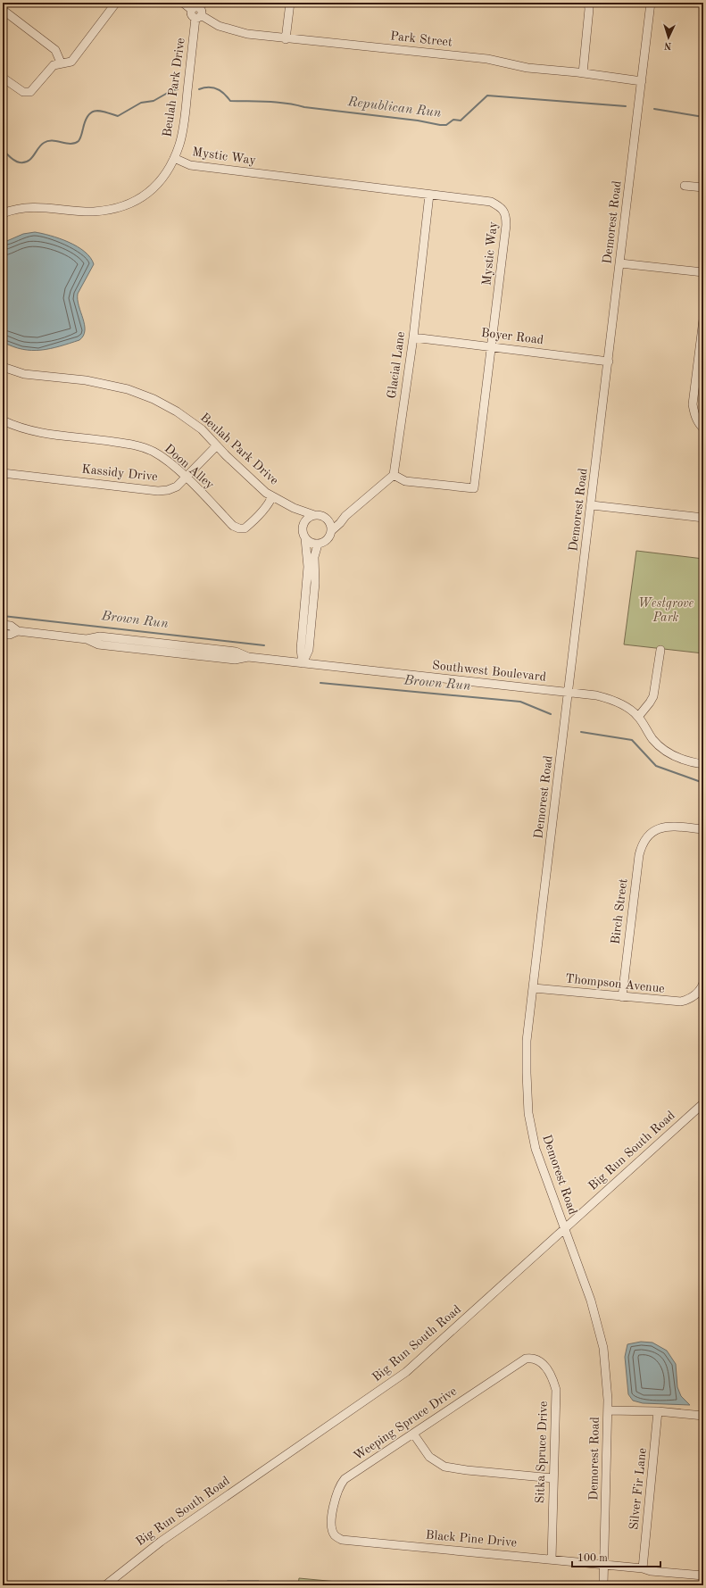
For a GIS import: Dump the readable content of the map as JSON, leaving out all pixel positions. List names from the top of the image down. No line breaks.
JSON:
{"streets":{"street":["Park Street","Beulah Park Drive","Mystic Way","Demorest Road","Boyer Road","Glacial Lane","Doon Alley","Kassidy Drive","Southwest Boulevard","Birch Street","Thompson Avenue","Big Run South Road","Weeping Spruce Drive","Sitka Spruce Drive","Silver Fir Lane","Black Pine Drive"]},"crossings":[["Park Street","Beulah Park Drive"],["Park Street","Demorest Road"],["Beulah Park Drive","Mystic Way"],["Beulah Park Drive","Doon Alley"],["Beulah Park Drive","Kassidy Drive"],["Mystic Way","Boyer Road"],["Mystic Way","Glacial Lane"],["Demorest Road","Boyer Road"],["Demorest Road","Southwest Boulevard"],["Demorest Road","Thompson Avenue"],["Demorest Road","Big Run South Road"],["Demorest Road","Black Pine Drive"],["Boyer Road","Glacial Lane"],["Doon Alley","Kassidy Drive"],["Birch Street","Thompson Avenue"],["Weeping Spruce Drive","Sitka Spruce Drive"],["Weeping Spruce Drive","Black Pine Drive"],["Sitka Spruce Drive","Black Pine Drive"],["Silver Fir Lane","Black Pine Drive"]],"water":["Republican Run","Brown Run"],"parks":["Westgrove Park"],"scale_bar":"100 m","north":"bottom"}
